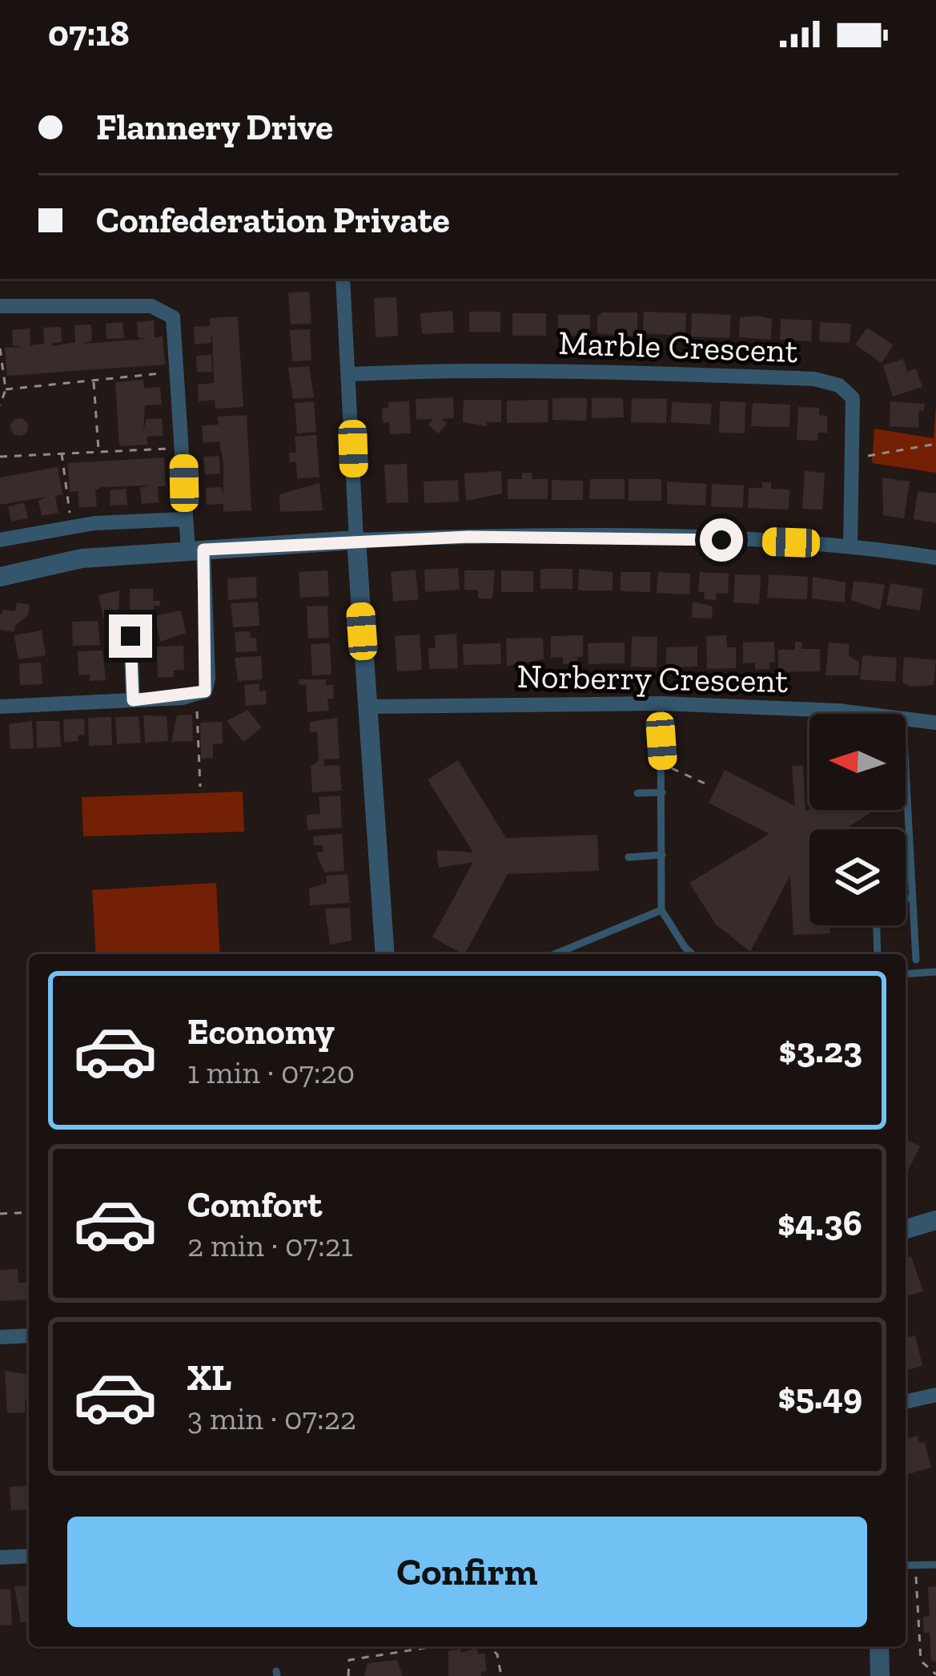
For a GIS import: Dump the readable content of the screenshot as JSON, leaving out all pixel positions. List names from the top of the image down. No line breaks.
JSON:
{"streets":{"street":["Marble Crescent","Norberry Crescent"]},"north":"left","page":{"status":"07:18","banner":["Flannery Drive","Confederation Private"],"list":[{"name":"Economy","note":"1 min · 07:20","value":"$3.23"},{"name":"Comfort","note":"2 min · 07:21","value":"$4.36"},{"name":"XL","note":"3 min · 07:22","value":"$5.49"}],"buttons":"Confirm"}}
